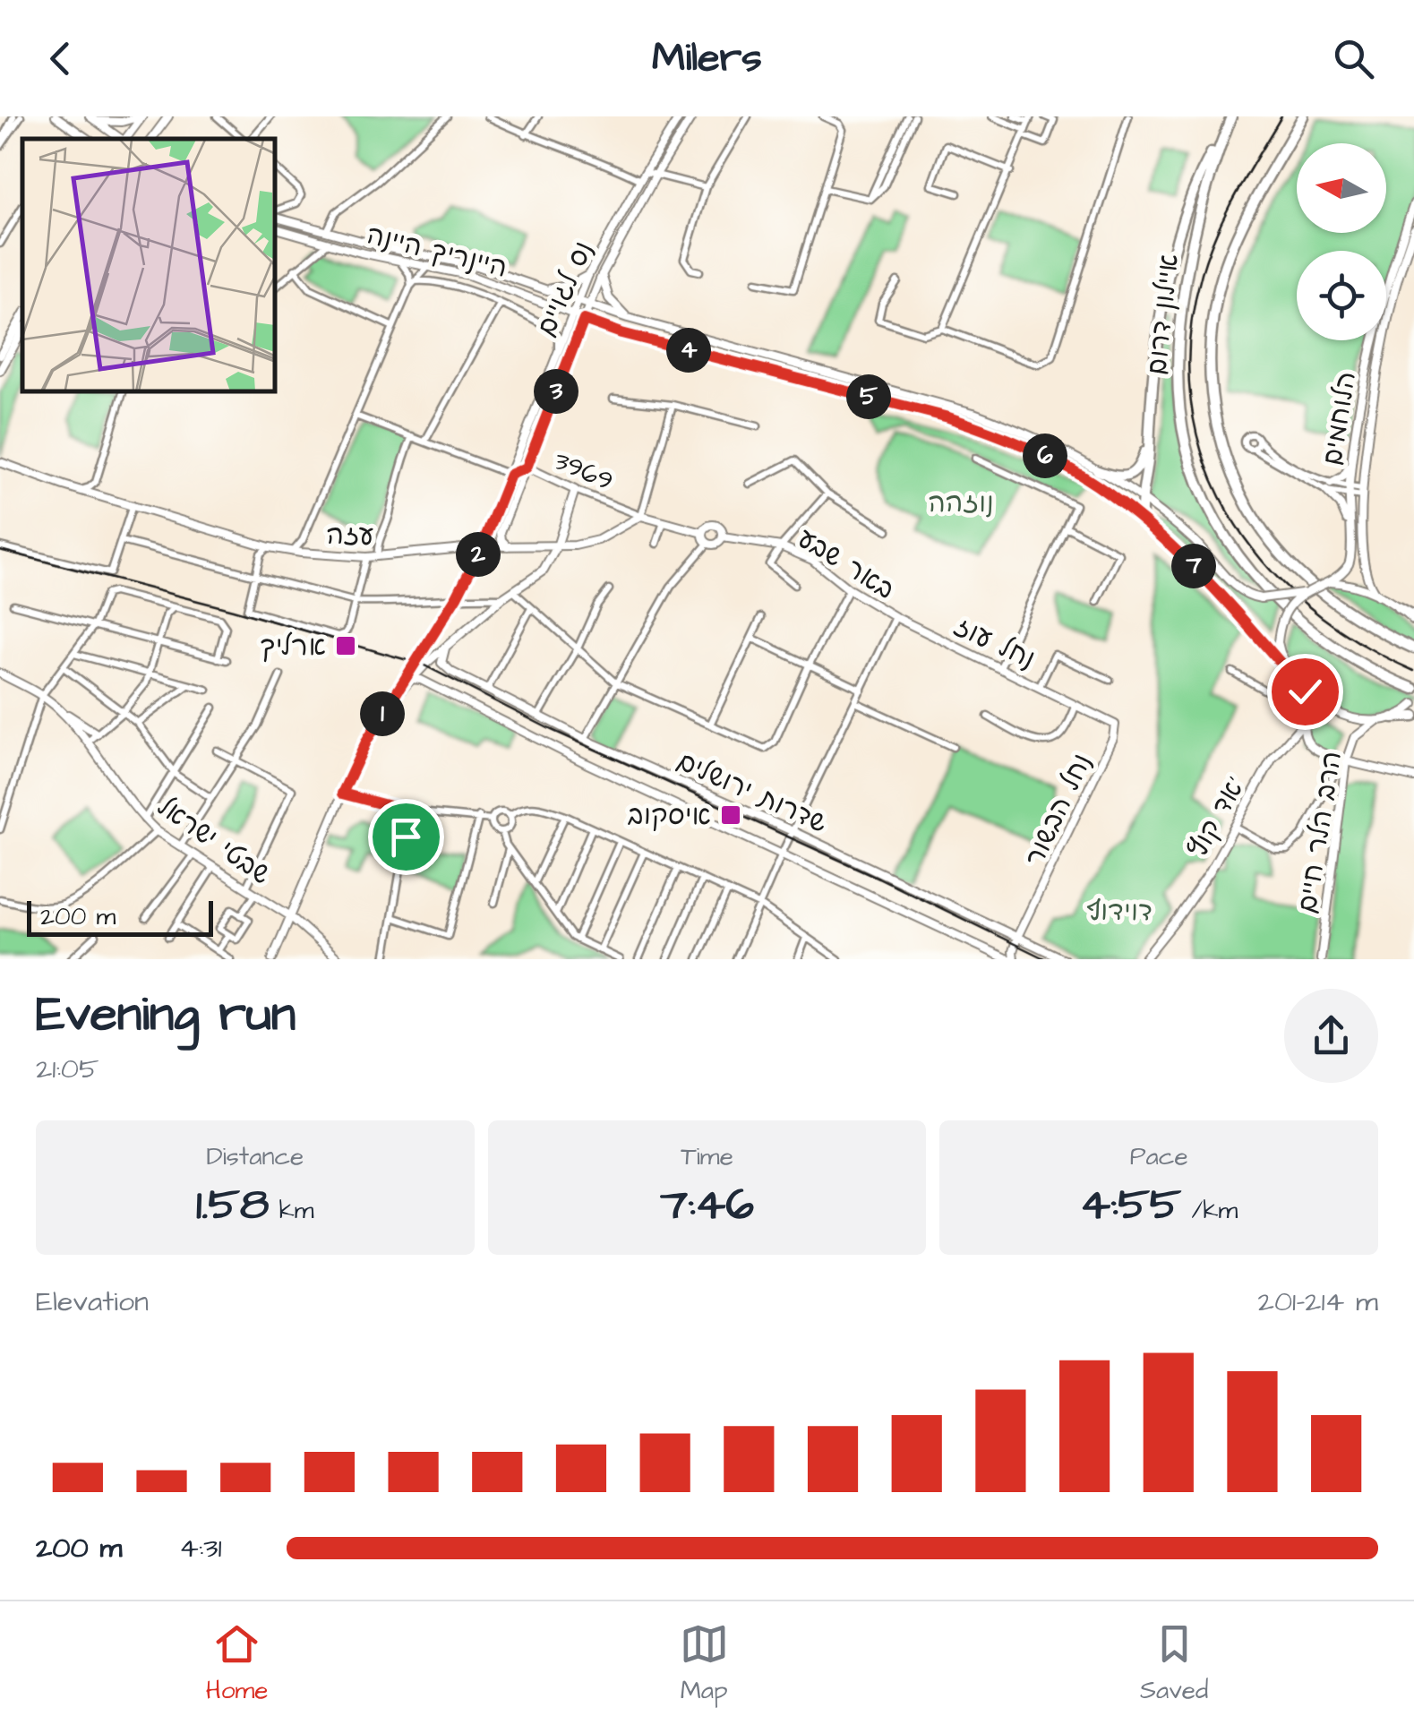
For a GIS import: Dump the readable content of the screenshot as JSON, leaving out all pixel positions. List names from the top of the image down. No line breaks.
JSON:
{"streets":{"highway":["איילון דרום"],"street":["היינריך היינה","נס לגויים","הלוחמים","3969","עזה","באר שבע","נחל עוז","שדרות ירושלים","נחל הבשור","אד קוץ'","הרב הלר חיים","שבטי ישראל"]},"crossings":[["היינריך היינה","נס לגויים"],["היינריך היינה","הלוחמים"],["נס לגויים","3969"],["נס לגויים","עזה"],["נס לגויים","שדרות ירושלים"],["3969","עזה"],["באר שבע","נחל עוז"],["נחל עוז","נחל הבשור"],["שדרות ירושלים","נחל הבשור"]],"parks":["נוזהה","דוידוף"],"places":{"transit":["ארליך","איסקוב"]},"scale_bar":"200 m","north":"left","page":{"header":"Milers","pins":["4","3","5","6","2","7","1"],"scale":"200 m","heading":["Evening run","21:05"],"stats":[["Distance","1.58 km"],["Time","7:46"],["Pace","4:55 /km"]],"chart":["Elevation","201–214 m"],"list":[{"name":"200 m","note":"4:31"}],"tabs":["Home","Map","Saved"]}}
